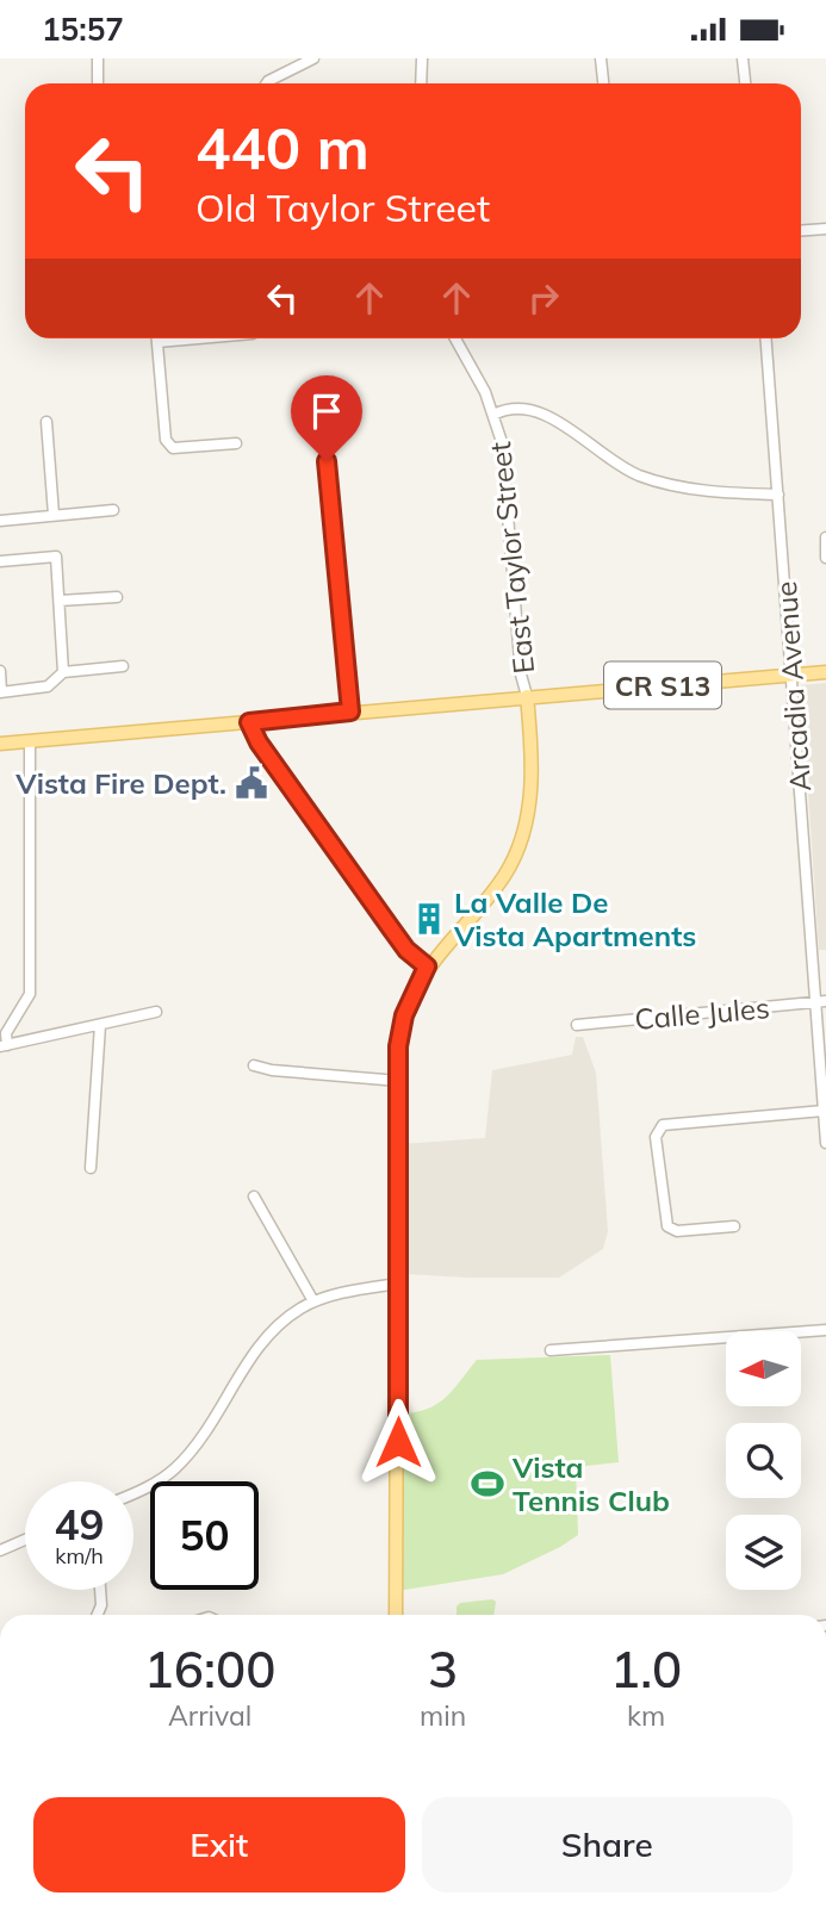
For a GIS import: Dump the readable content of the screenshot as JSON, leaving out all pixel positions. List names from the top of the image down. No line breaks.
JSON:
{"streets":{"main road":["CR S13"],"street":["East Taylor Street","Arcadia Avenue","Calle Jules"]},"crossings":[["East Taylor Street","CR S13"],["CR S13","Arcadia Avenue"],["Arcadia Avenue","Calle Jules"]],"places":{"public building":["Vista Fire Dept."],"building":["La Valle De Vista Apartments"],"sports":["Vista Tennis Club"]},"north":"left","page":{"status":"15:57","turn":["440 m","Old Taylor Street"],"speed":"49 km/h","limit":"50","eta":["16:00","Arrival","3","min","1.0","km"],"buttons":["Exit","Share"]}}
